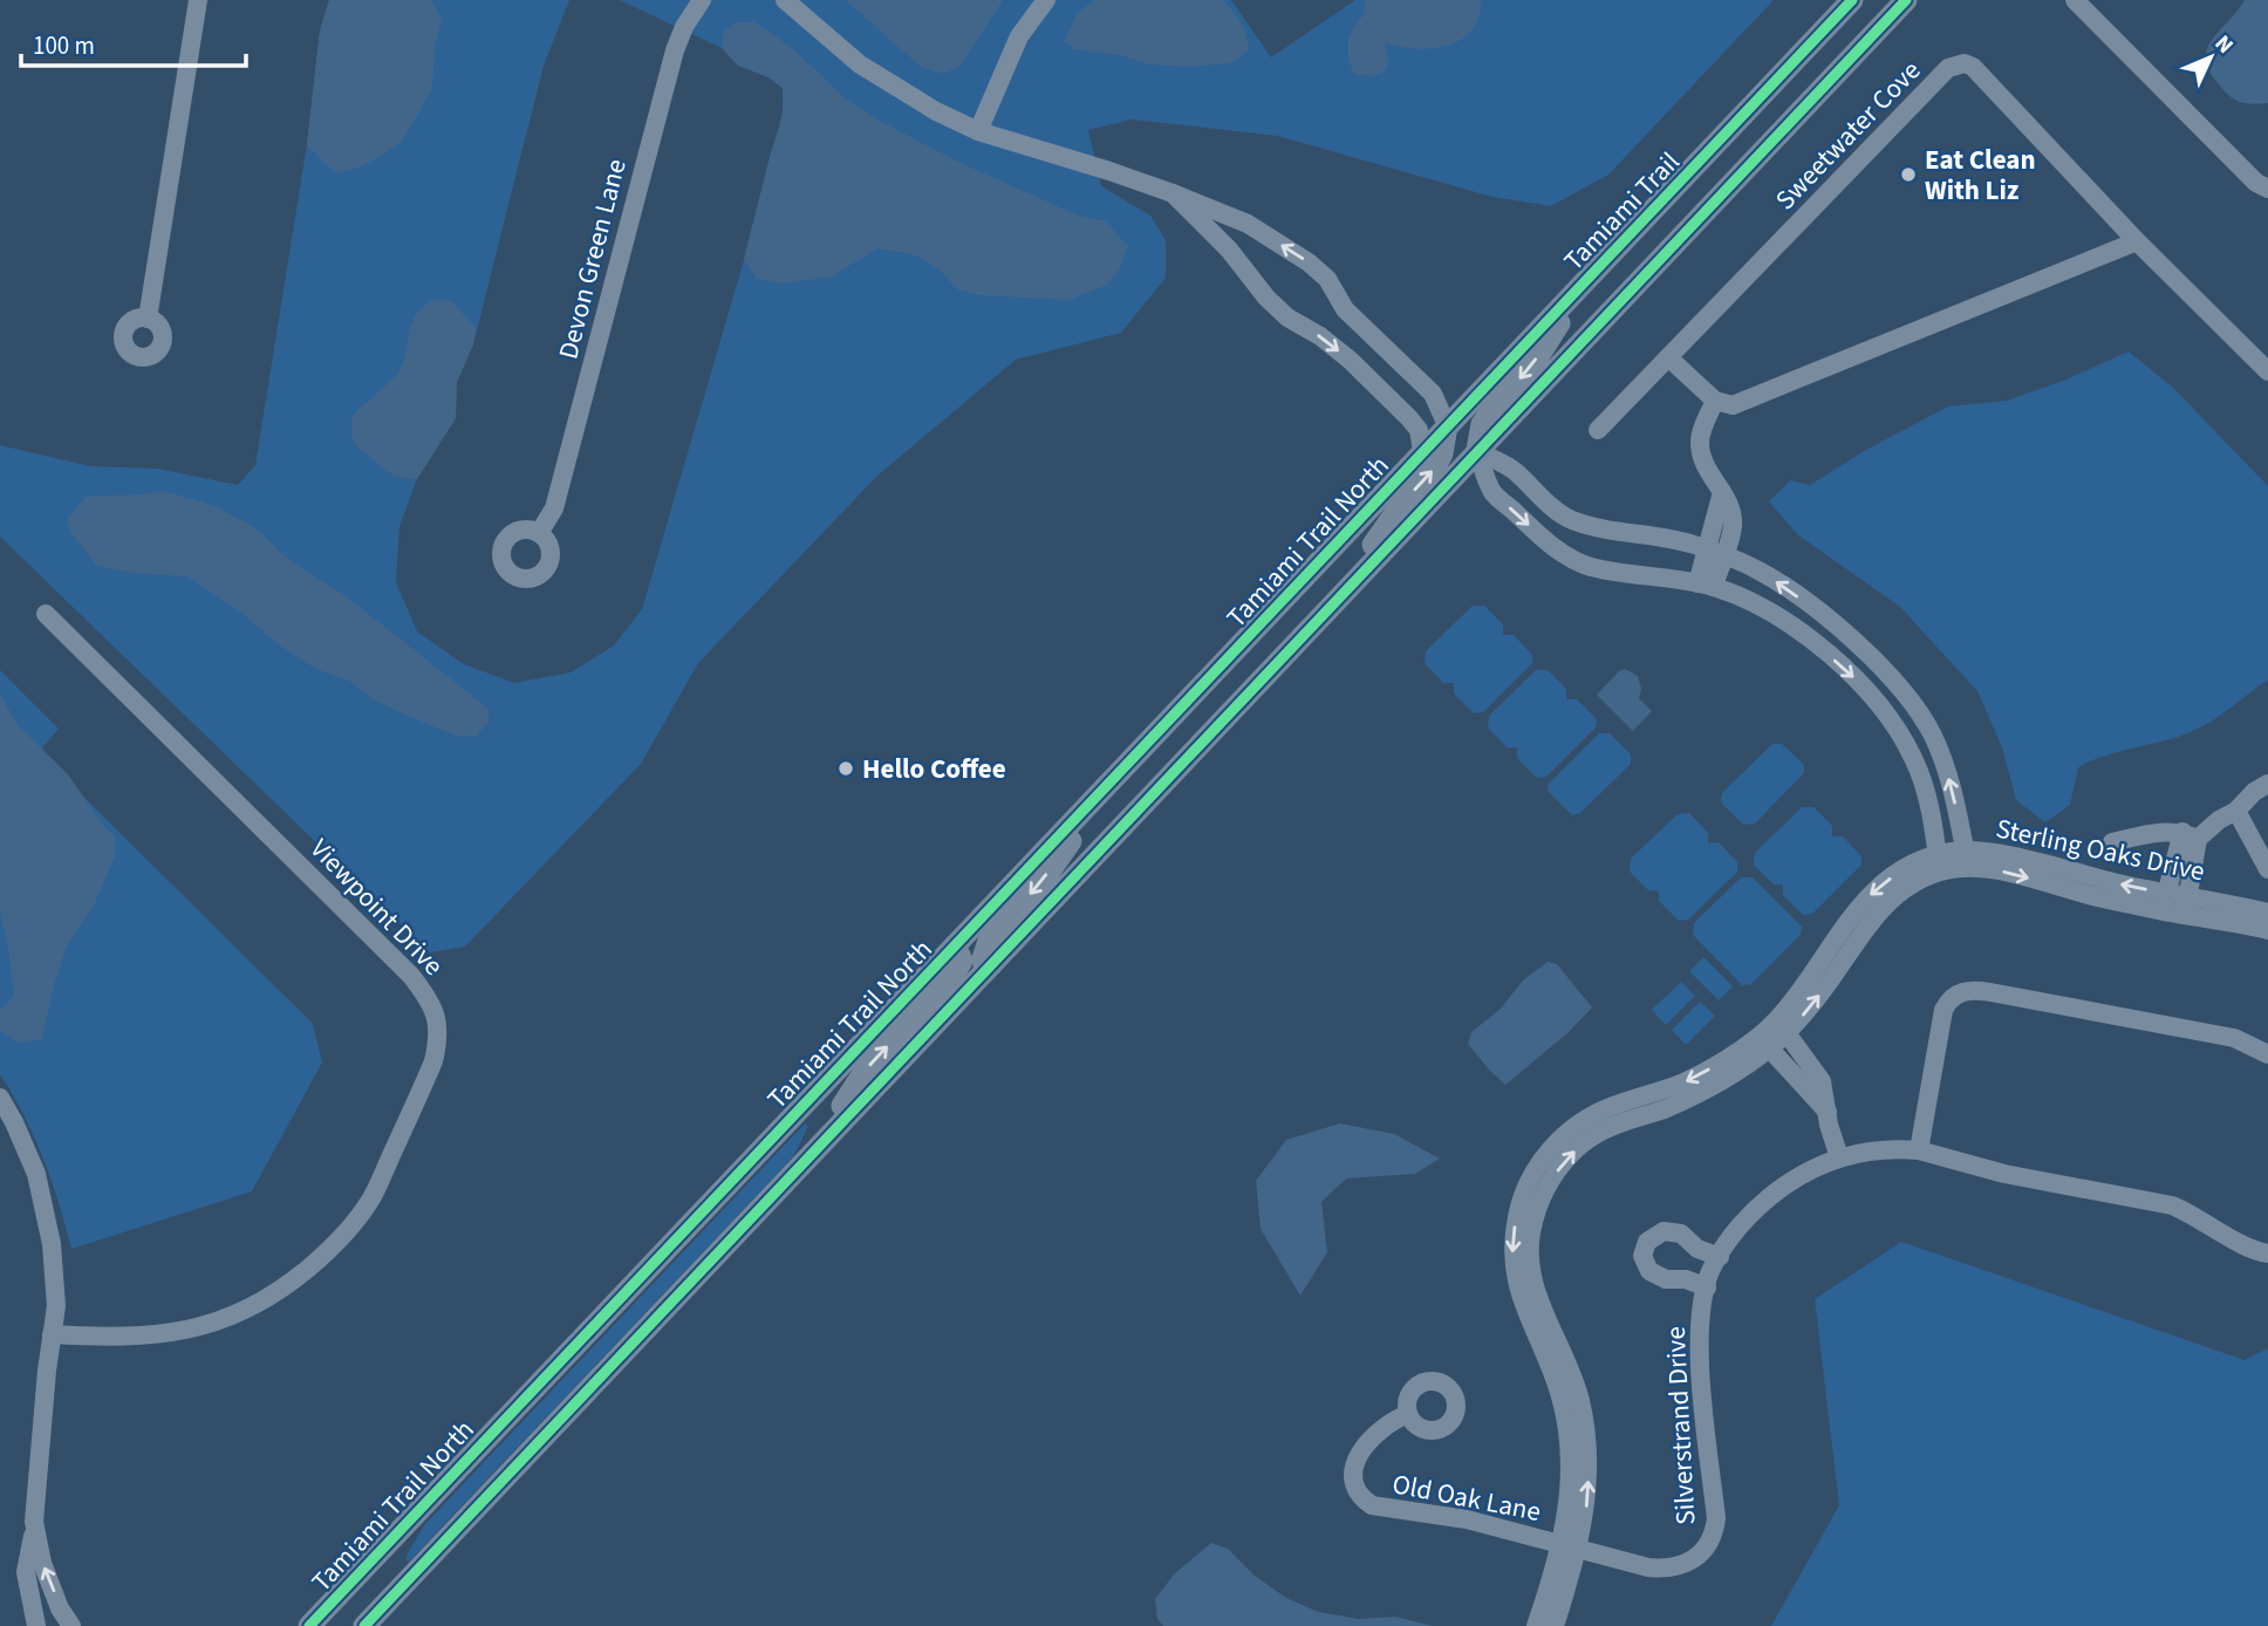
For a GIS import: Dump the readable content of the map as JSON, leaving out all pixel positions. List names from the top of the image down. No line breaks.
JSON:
{"streets":{"main road":["Tamiami Trail","Tamiami Trail North"],"street":["Sweetwater Cove","Devon Green Lane","Sterling Oaks Drive","Viewpoint Drive","Silverstrand Drive","Old Oak Lane"]},"crossings":[["Tamiami Trail","Tamiami Trail North"],["Sterling Oaks Drive","Silverstrand Drive"],["Sterling Oaks Drive","Old Oak Lane"],["Silverstrand Drive","Old Oak Lane"]],"places":["Eat Clean With Liz","Hello Coffee"],"scale_bar":"100 m","north":"top right"}
